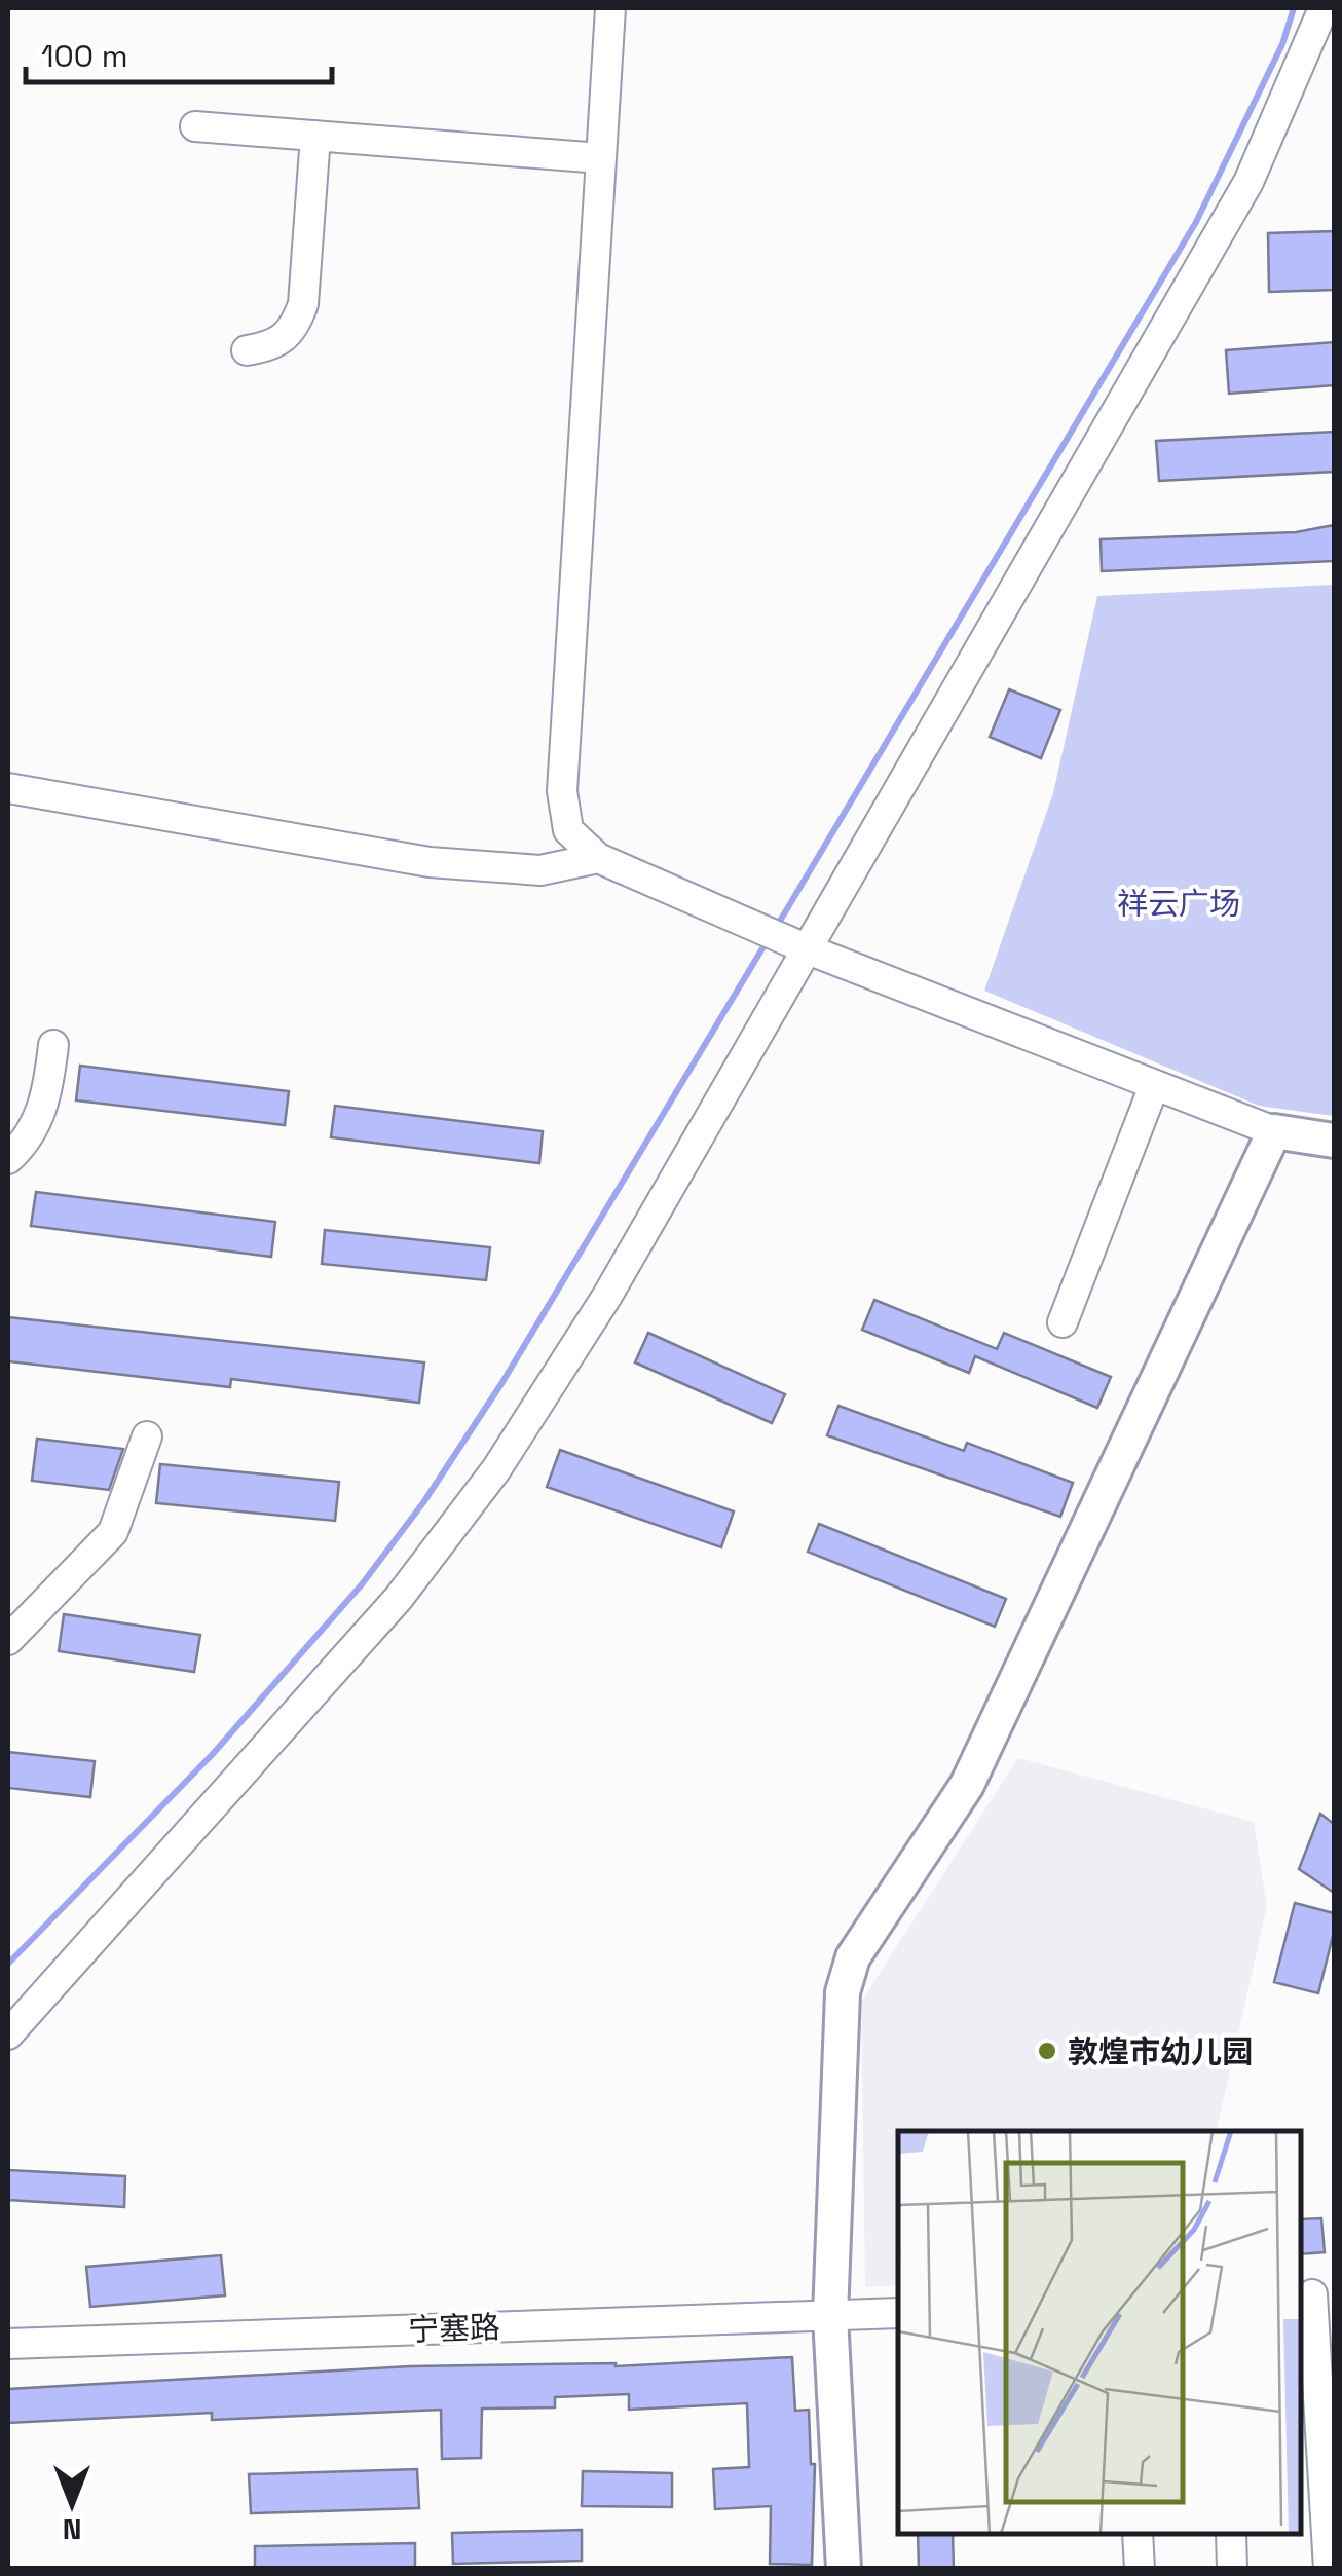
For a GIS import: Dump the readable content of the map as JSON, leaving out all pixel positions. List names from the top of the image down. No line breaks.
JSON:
{"streets":{"street":["宁塞路"]},"parks":["祥云广场"],"places":["敦煌市幼儿园"],"scale_bar":"100 m","north":"bottom"}
